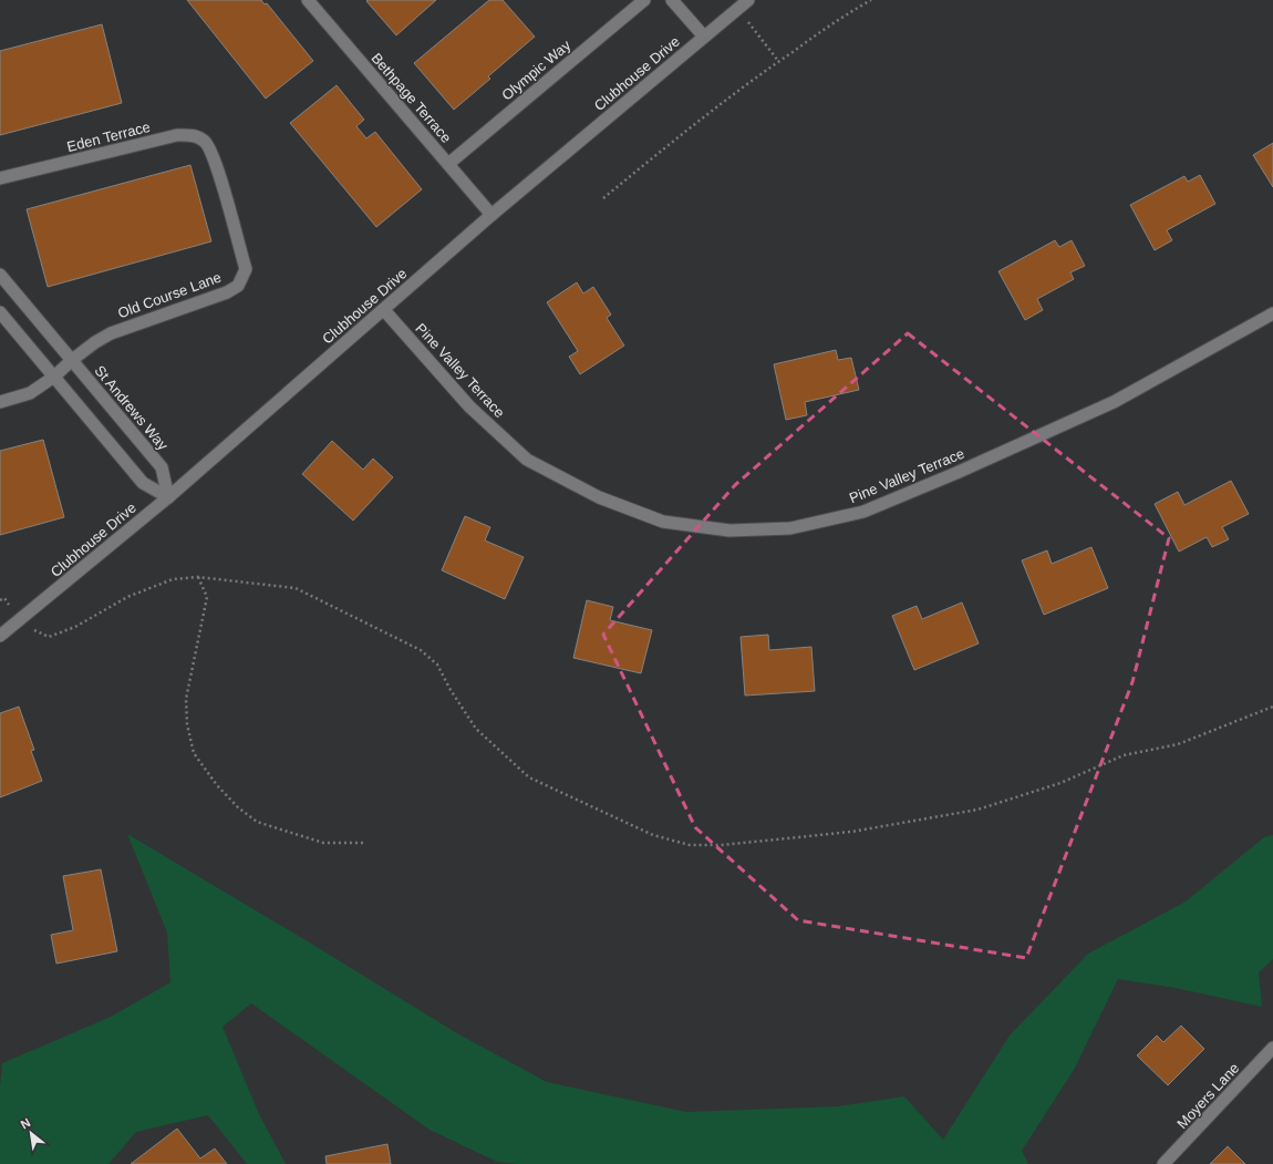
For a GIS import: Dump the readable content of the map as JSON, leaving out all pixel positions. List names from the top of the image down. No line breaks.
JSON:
{"streets":{"street":["Olympic Way","Clubhouse Drive","Bethpage Terrace","Eden Terrace","Old Course Lane","Pine Valley Terrace","St Andrews Way","Moyers Lane"]},"crossings":[["Olympic Way","Bethpage Terrace"],["Clubhouse Drive","Bethpage Terrace"],["Clubhouse Drive","Pine Valley Terrace"],["Clubhouse Drive","St Andrews Way"],["Eden Terrace","Old Course Lane"],["Old Course Lane","St Andrews Way"]],"north":"top left"}
